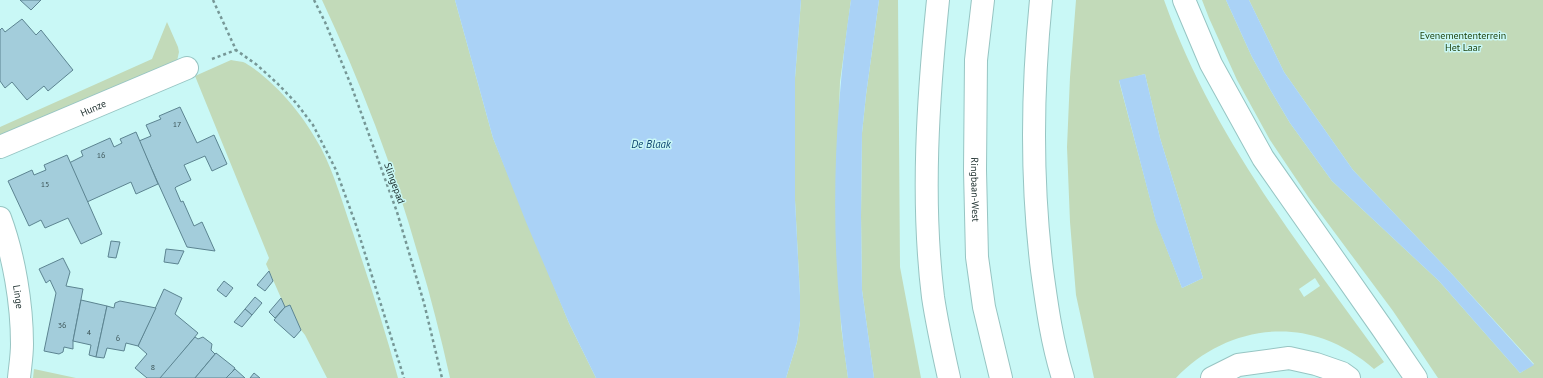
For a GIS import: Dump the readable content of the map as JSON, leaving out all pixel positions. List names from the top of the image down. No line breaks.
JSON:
{"streets":{"main road":["Hunze","Ringbaan-West","Linge"],"path":["Slingepad"]},"water":["De Blaak"],"parks":["Evenemententerrein Het Laar"],"house_numbers":["17","16","15","36","4","6","8"]}
